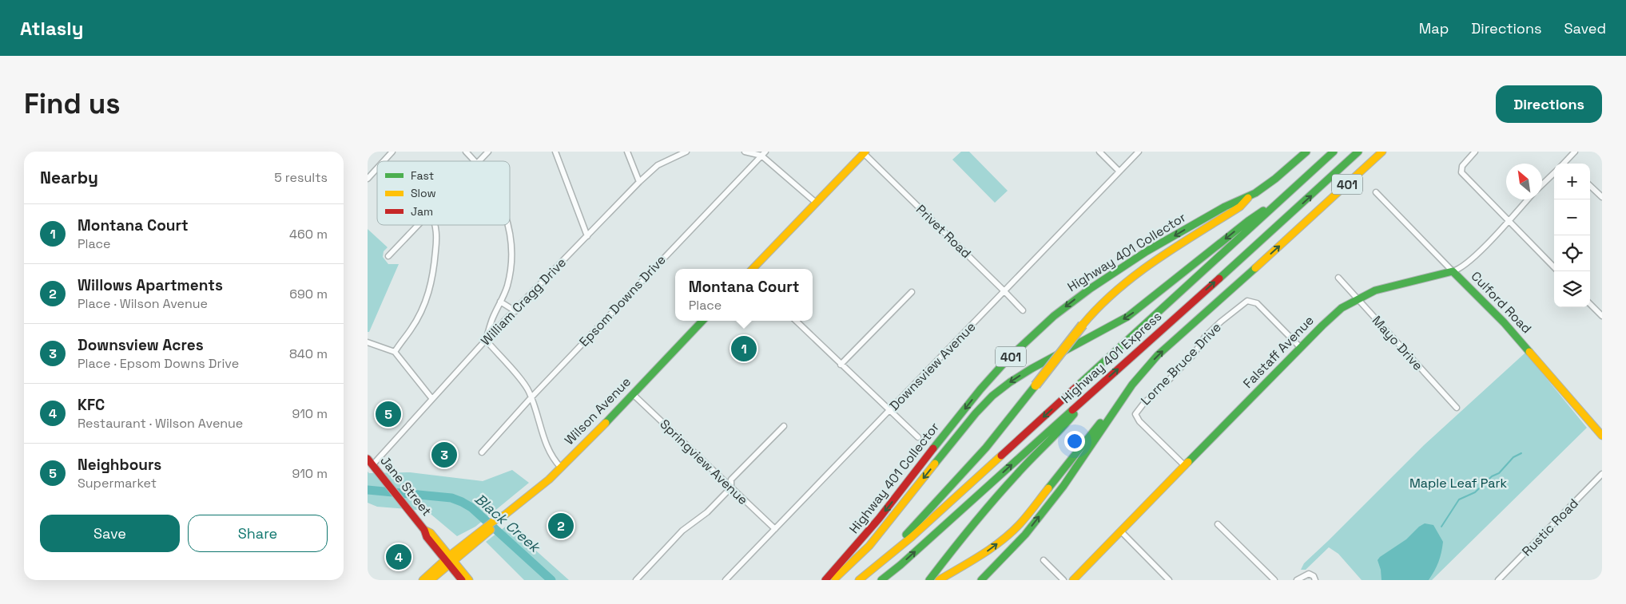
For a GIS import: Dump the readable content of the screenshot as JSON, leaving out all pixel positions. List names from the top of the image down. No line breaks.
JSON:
{"streets":{"main road":["401","Highway 401 Collector","Culford Road","Falstaff Avenue","Highway 401 Express","Wilson Avenue","Jane Street"],"street":["Privet Road","Epsom Downs Drive","William Cragg Drive","Mayo Drive","Lorne Bruce Drive","Downsview Avenue","Springview Avenue","Rustic Road"]},"crossings":[["Privet Road","Downsview Avenue"],["William Cragg Drive","Jane Street"],["Culford Road","Falstaff Avenue"],["Mayo Drive","Falstaff Avenue"],["Falstaff Avenue","Lorne Bruce Drive"],["Downsview Avenue","Springview Avenue"],["Wilson Avenue","Springview Avenue"],["Wilson Avenue","Jane Street"]],"water":["Black Creek"],"parks":["Maple Leaf Park"],"legend":["Fast","Slow","Jam"],"north":"top left","page":{"header":"Atlasly","nav":["Map","Directions","Saved"],"buttons":["Directions",["Save","Share"]],"title":"Find us","heading":["Nearby","5 results"],"map_buttons":["+","−"],"list":[{"mark":"1","name":"Montana Court","note":"Place","value":"460 m"},{"mark":"2","name":"Willows Apartments","note":"Place · Wilson Avenue","value":"690 m"},{"mark":"3","name":"Downsview Acres","note":"Place · Epsom Downs Drive","value":"840 m"},{"mark":"4","name":"KFC","note":"Restaurant · Wilson Avenue","value":"910 m"},{"mark":"5","name":"Neighbours","note":"Supermarket","value":"910 m"}],"popup":["Montana Court","Place"],"pins":["1","5","3","2","4"]}}
